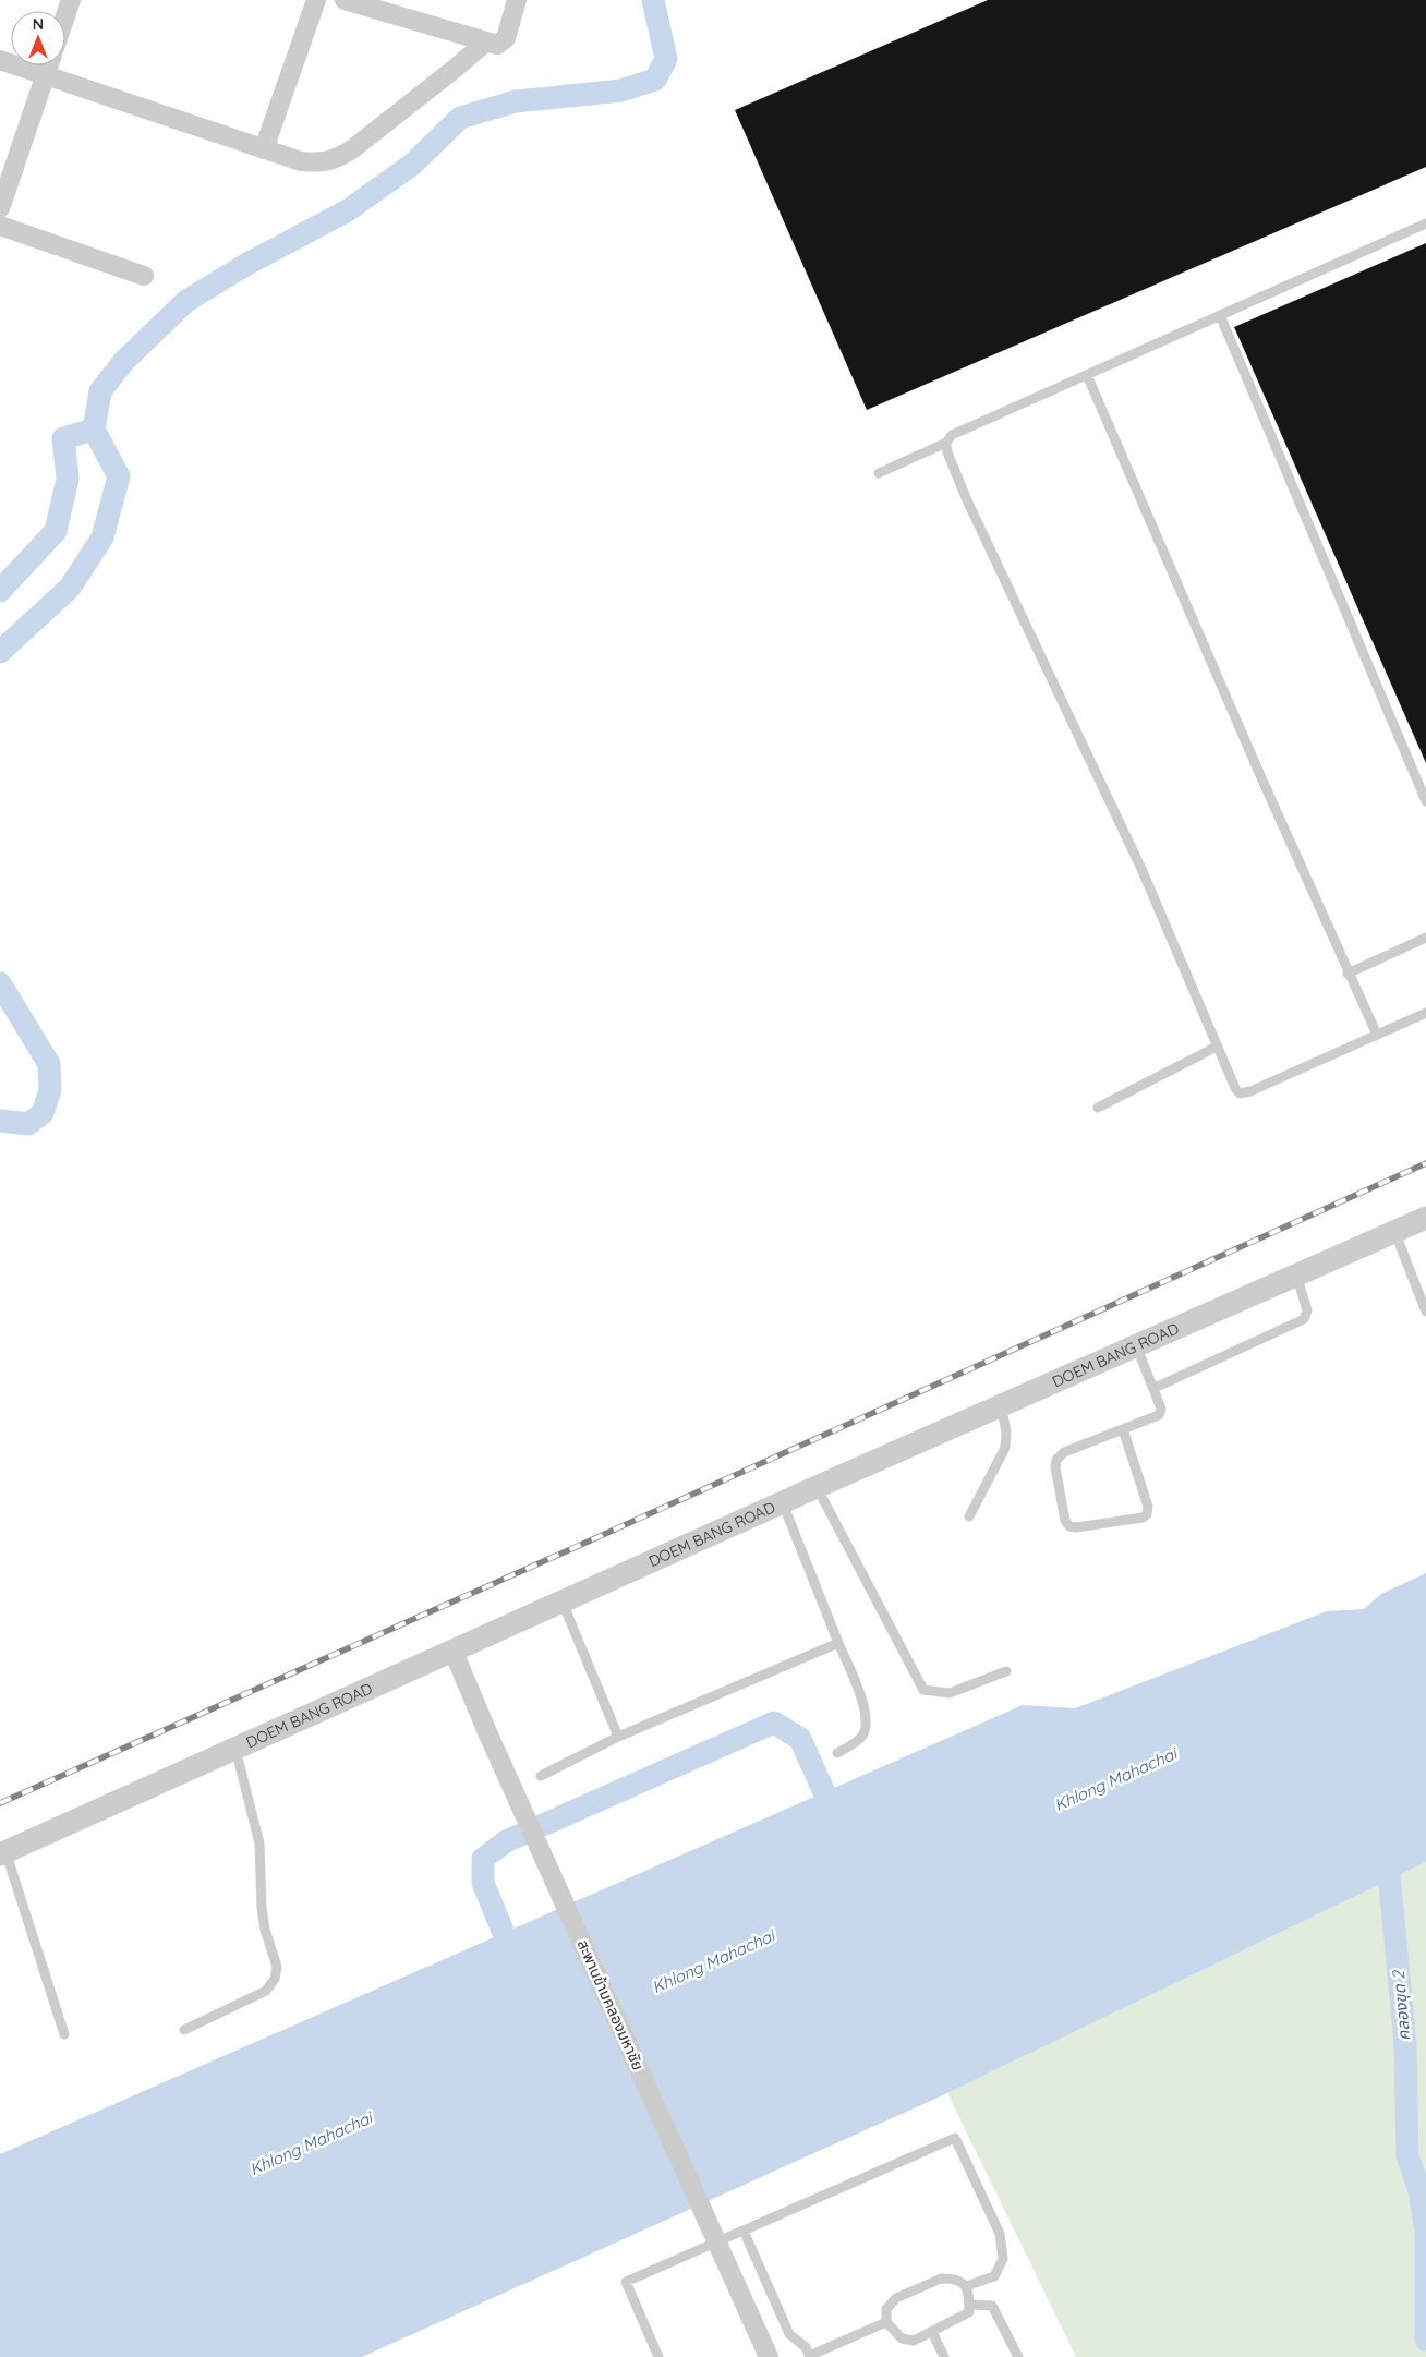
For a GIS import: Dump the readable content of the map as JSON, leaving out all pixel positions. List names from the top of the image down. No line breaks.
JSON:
{"streets":{"street":["DOEM BANG ROAD","สะพานข้ามคลองมหาชัย"]},"crossings":[["DOEM BANG ROAD","สะพานข้ามคลองมหาชัย"]],"water":["Khlong Mahachai","คลองขุด 2"],"north":"top"}
